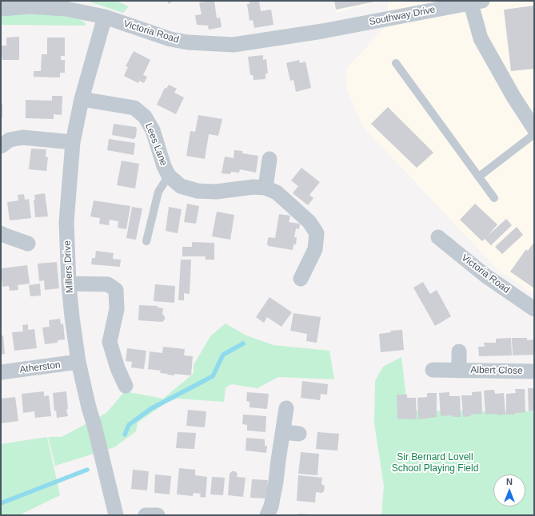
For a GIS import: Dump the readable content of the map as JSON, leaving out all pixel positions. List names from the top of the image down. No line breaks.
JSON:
{"streets":{"street":["Southway Drive","Victoria Road","Lees Lane","Millers Drive","Atherston","Albert Close"]},"crossings":[["Southway Drive","Victoria Road"],["Victoria Road","Millers Drive"],["Lees Lane","Millers Drive"],["Millers Drive","Atherston"]],"parks":["Sir Bernard Lovell School Playing Field"],"north":"top"}
